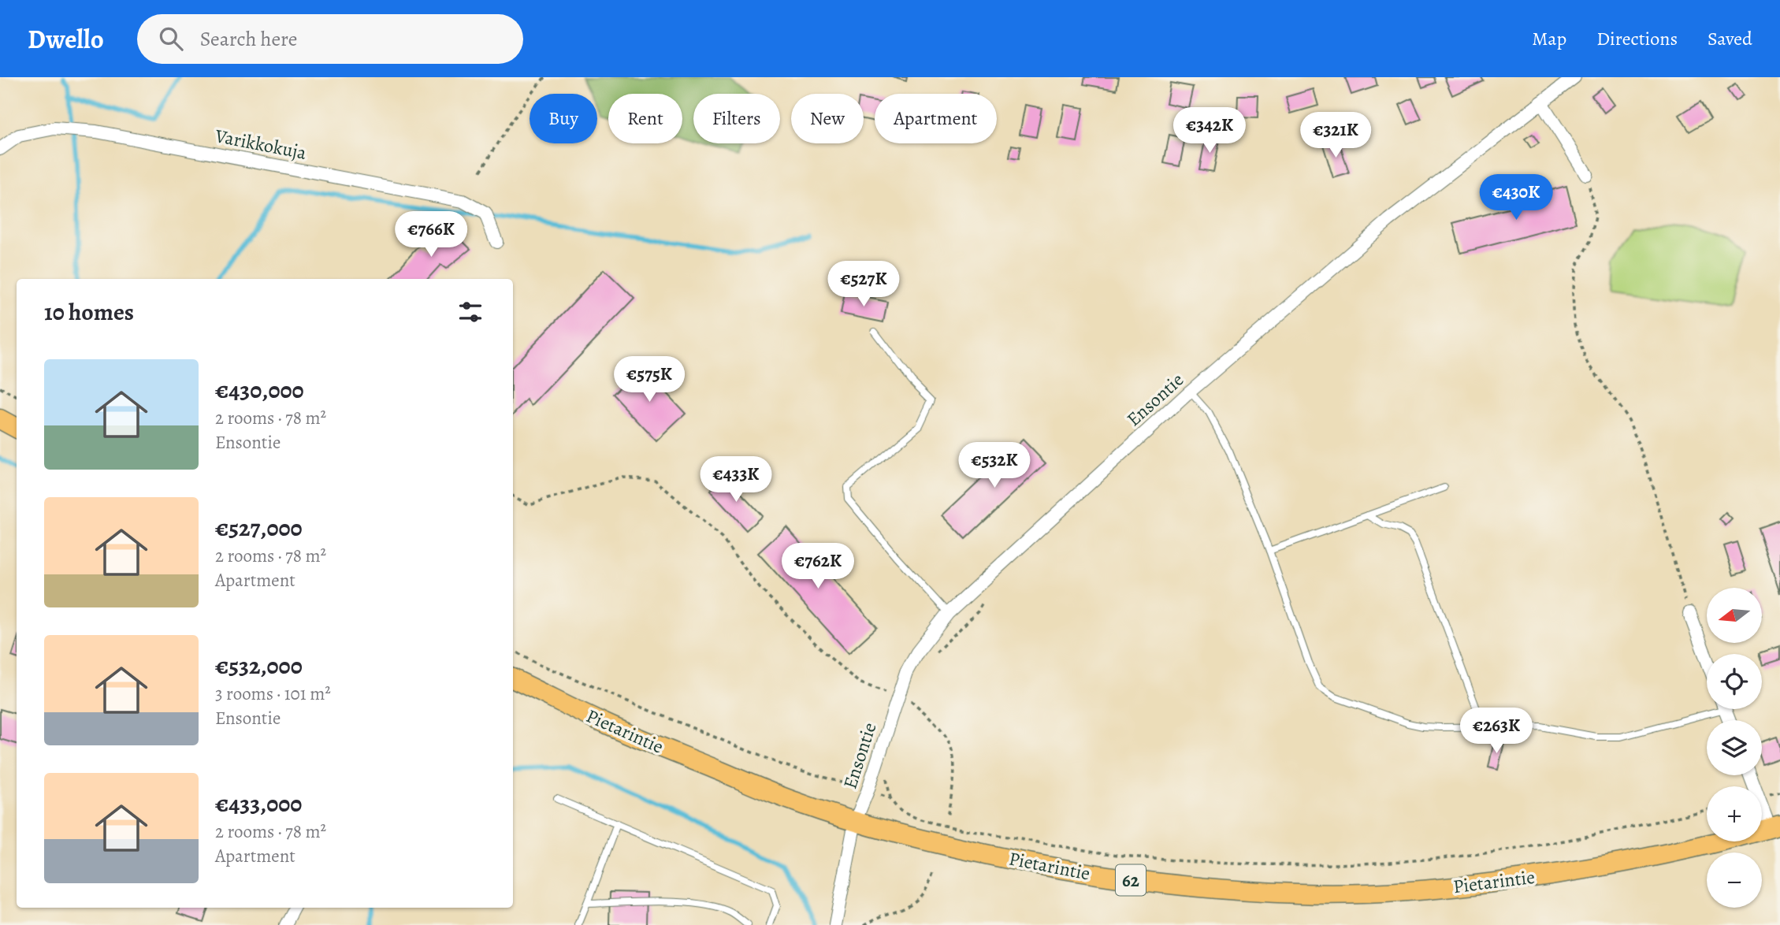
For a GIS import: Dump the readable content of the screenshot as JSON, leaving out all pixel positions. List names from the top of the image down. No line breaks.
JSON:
{"streets":{"main road":["Pietarintie","62"],"street":["Varikkokuja","Ensontie"]},"crossings":[["Ensontie","Pietarintie"]],"north":"left","page":{"header":"Dwello","search":"Search here","nav":["Map","Directions","Saved"],"chip":["Buy","Rent","Filters","New","Apartment"],"price":["€342K","€321K","€430K","€766K","€527K","€575K","€532K","€433K","€762K","€263K"],"heading":"10 homes","list":[{"name":"€430,000","note":"2 rooms · 78 m² · Ensontie"},{"name":"€527,000","note":"2 rooms · 78 m² · Apartment"},{"name":"€532,000","note":"3 rooms · 101 m² · Ensontie"},{"name":"€433,000","note":"2 rooms · 78 m² · Apartment"}],"map_buttons":["+","−"]}}
